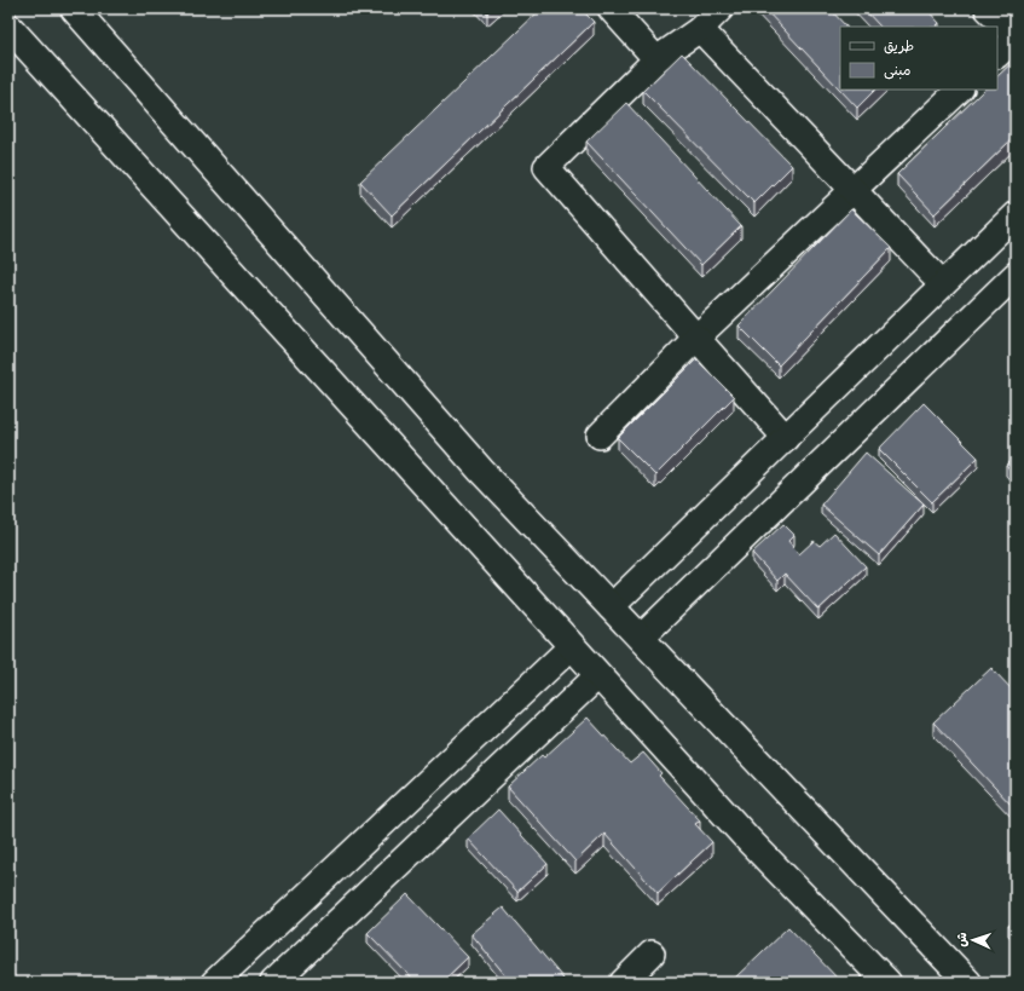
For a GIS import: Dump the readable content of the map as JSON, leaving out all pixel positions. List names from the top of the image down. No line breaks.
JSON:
{"legend":["طريق","مبنى"],"north":"left"}
